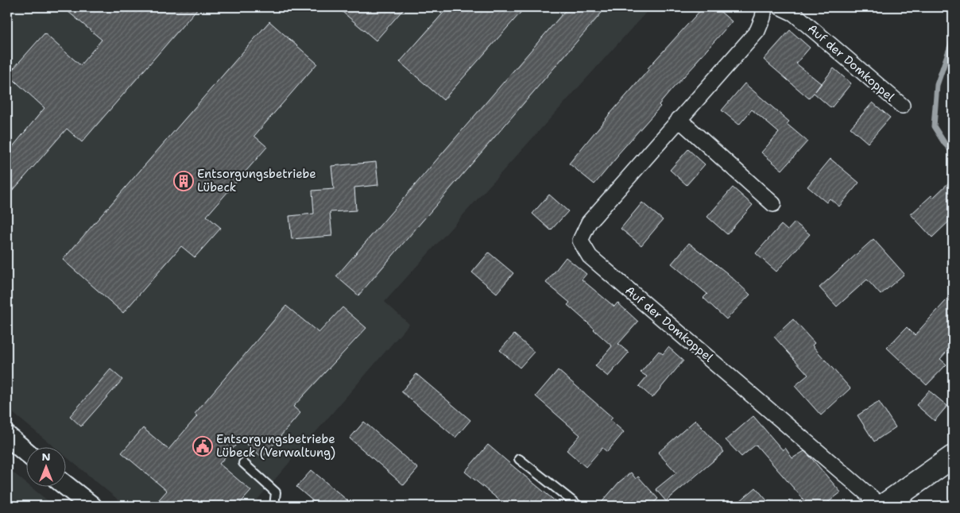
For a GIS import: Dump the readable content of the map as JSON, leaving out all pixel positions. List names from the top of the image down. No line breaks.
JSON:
{"streets":{"street":["Auf der Domkoppel"]},"places":{"building":["Entsorgungsbetriebe Lübeck"],"public building":["Entsorgungsbetriebe Lübeck (Verwaltung)"]},"north":"top"}
